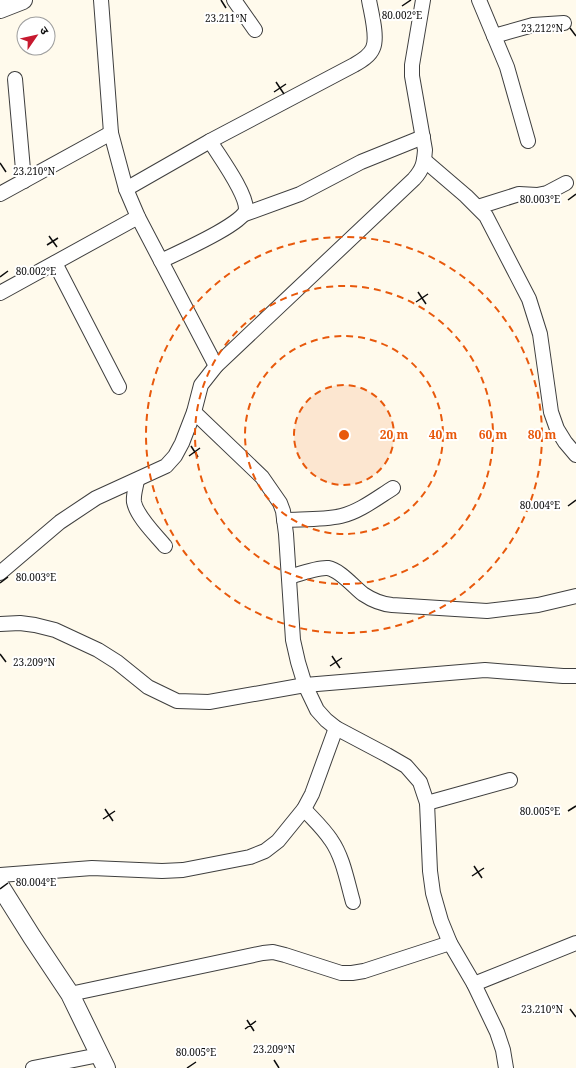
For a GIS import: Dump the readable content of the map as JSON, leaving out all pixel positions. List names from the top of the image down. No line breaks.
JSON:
{"north":"top right","coordinates":["80.002°E","23.211°N","23.212°N","23.210°N","80.003°E","80.004°E","23.209°N","80.005°E"],"rings":["20 m","40 m","60 m","80 m"]}
